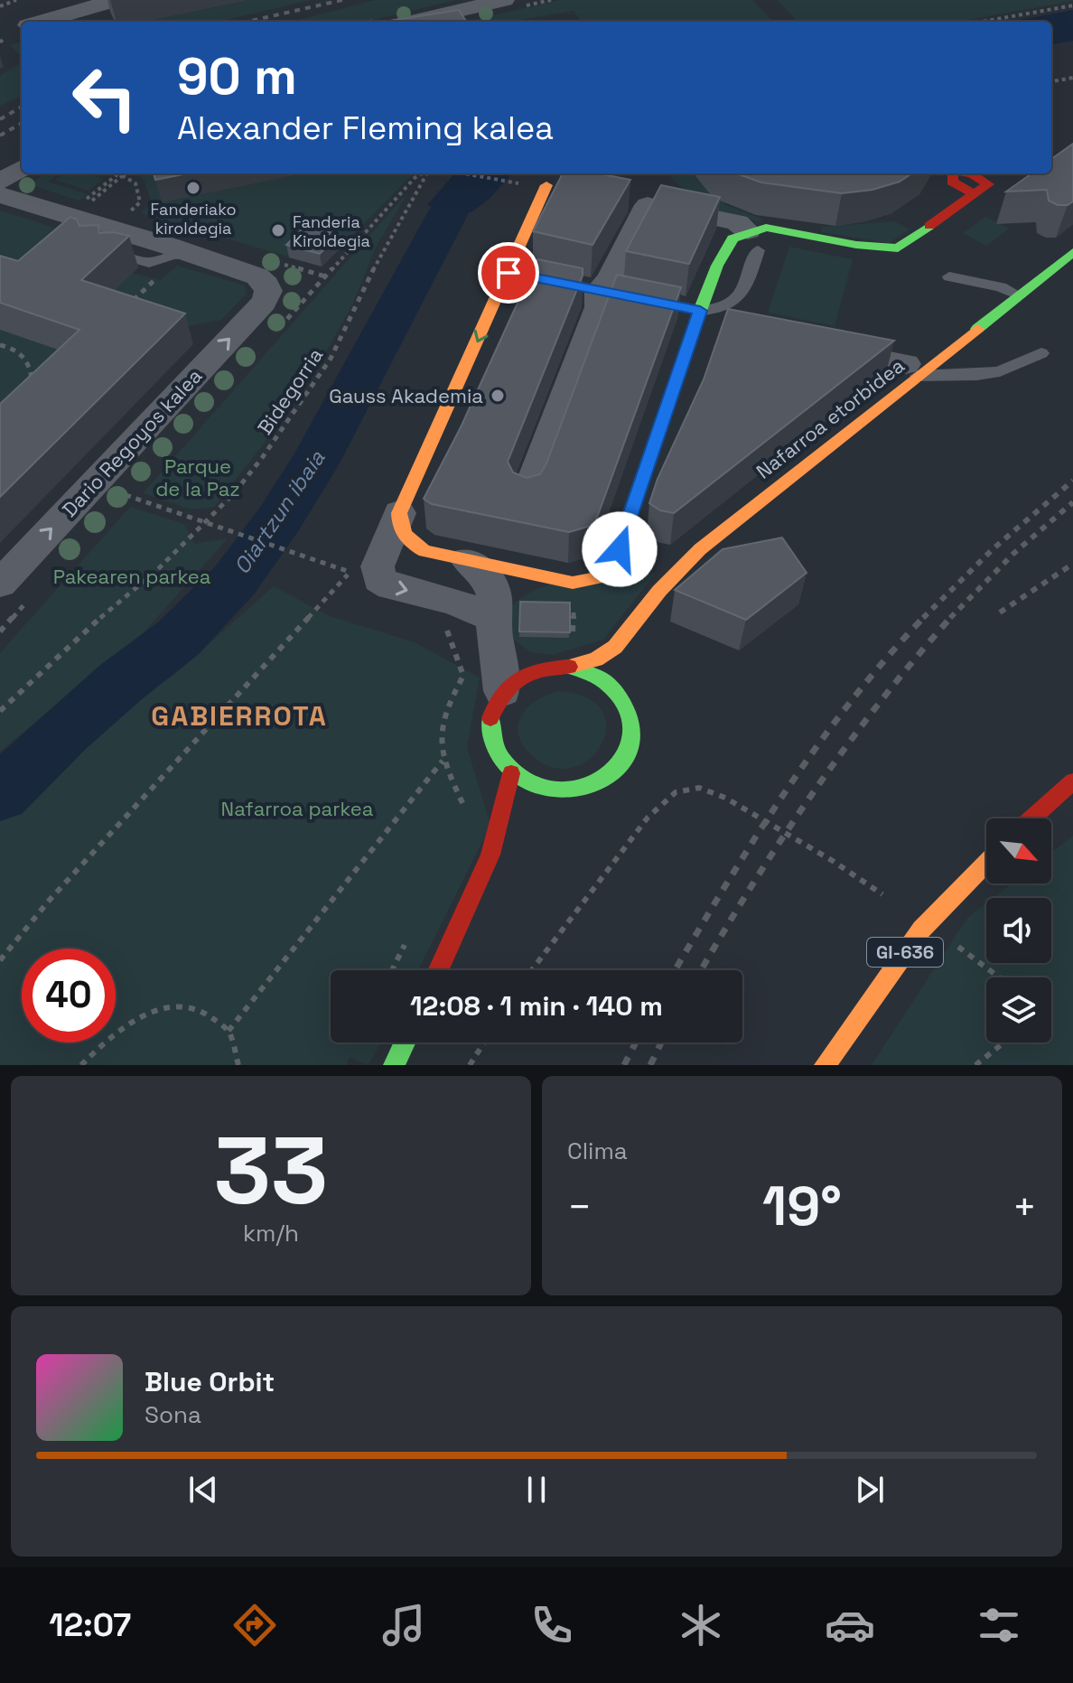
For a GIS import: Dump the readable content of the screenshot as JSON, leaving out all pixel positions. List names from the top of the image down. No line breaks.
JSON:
{"streets":{"main road":["Nafarroa etorbidea","GI-636"],"street":["Dario Regoyos kalea"],"path":["Bidegorria"]},"districts":["GABIERROTA"],"water":["Oiartzun ibaia"],"parks":["Parque de la Paz","Pakearen parkea","Nafarroa parkea"],"places":["Fanderiako kiroldegia","Fanderia Kiroldegia","Gauss Akademia"],"north":"bottom right","page":{"turn":["90 m","Alexander Fleming kalea"],"limit":"40","trip":"12:08 · 1 min · 140 m","tile":[["33","km/h"],"Clima"],"heat":["−","19°","+"],"song":["Blue Orbit","Sona"],"tabs":"12:07"}}
